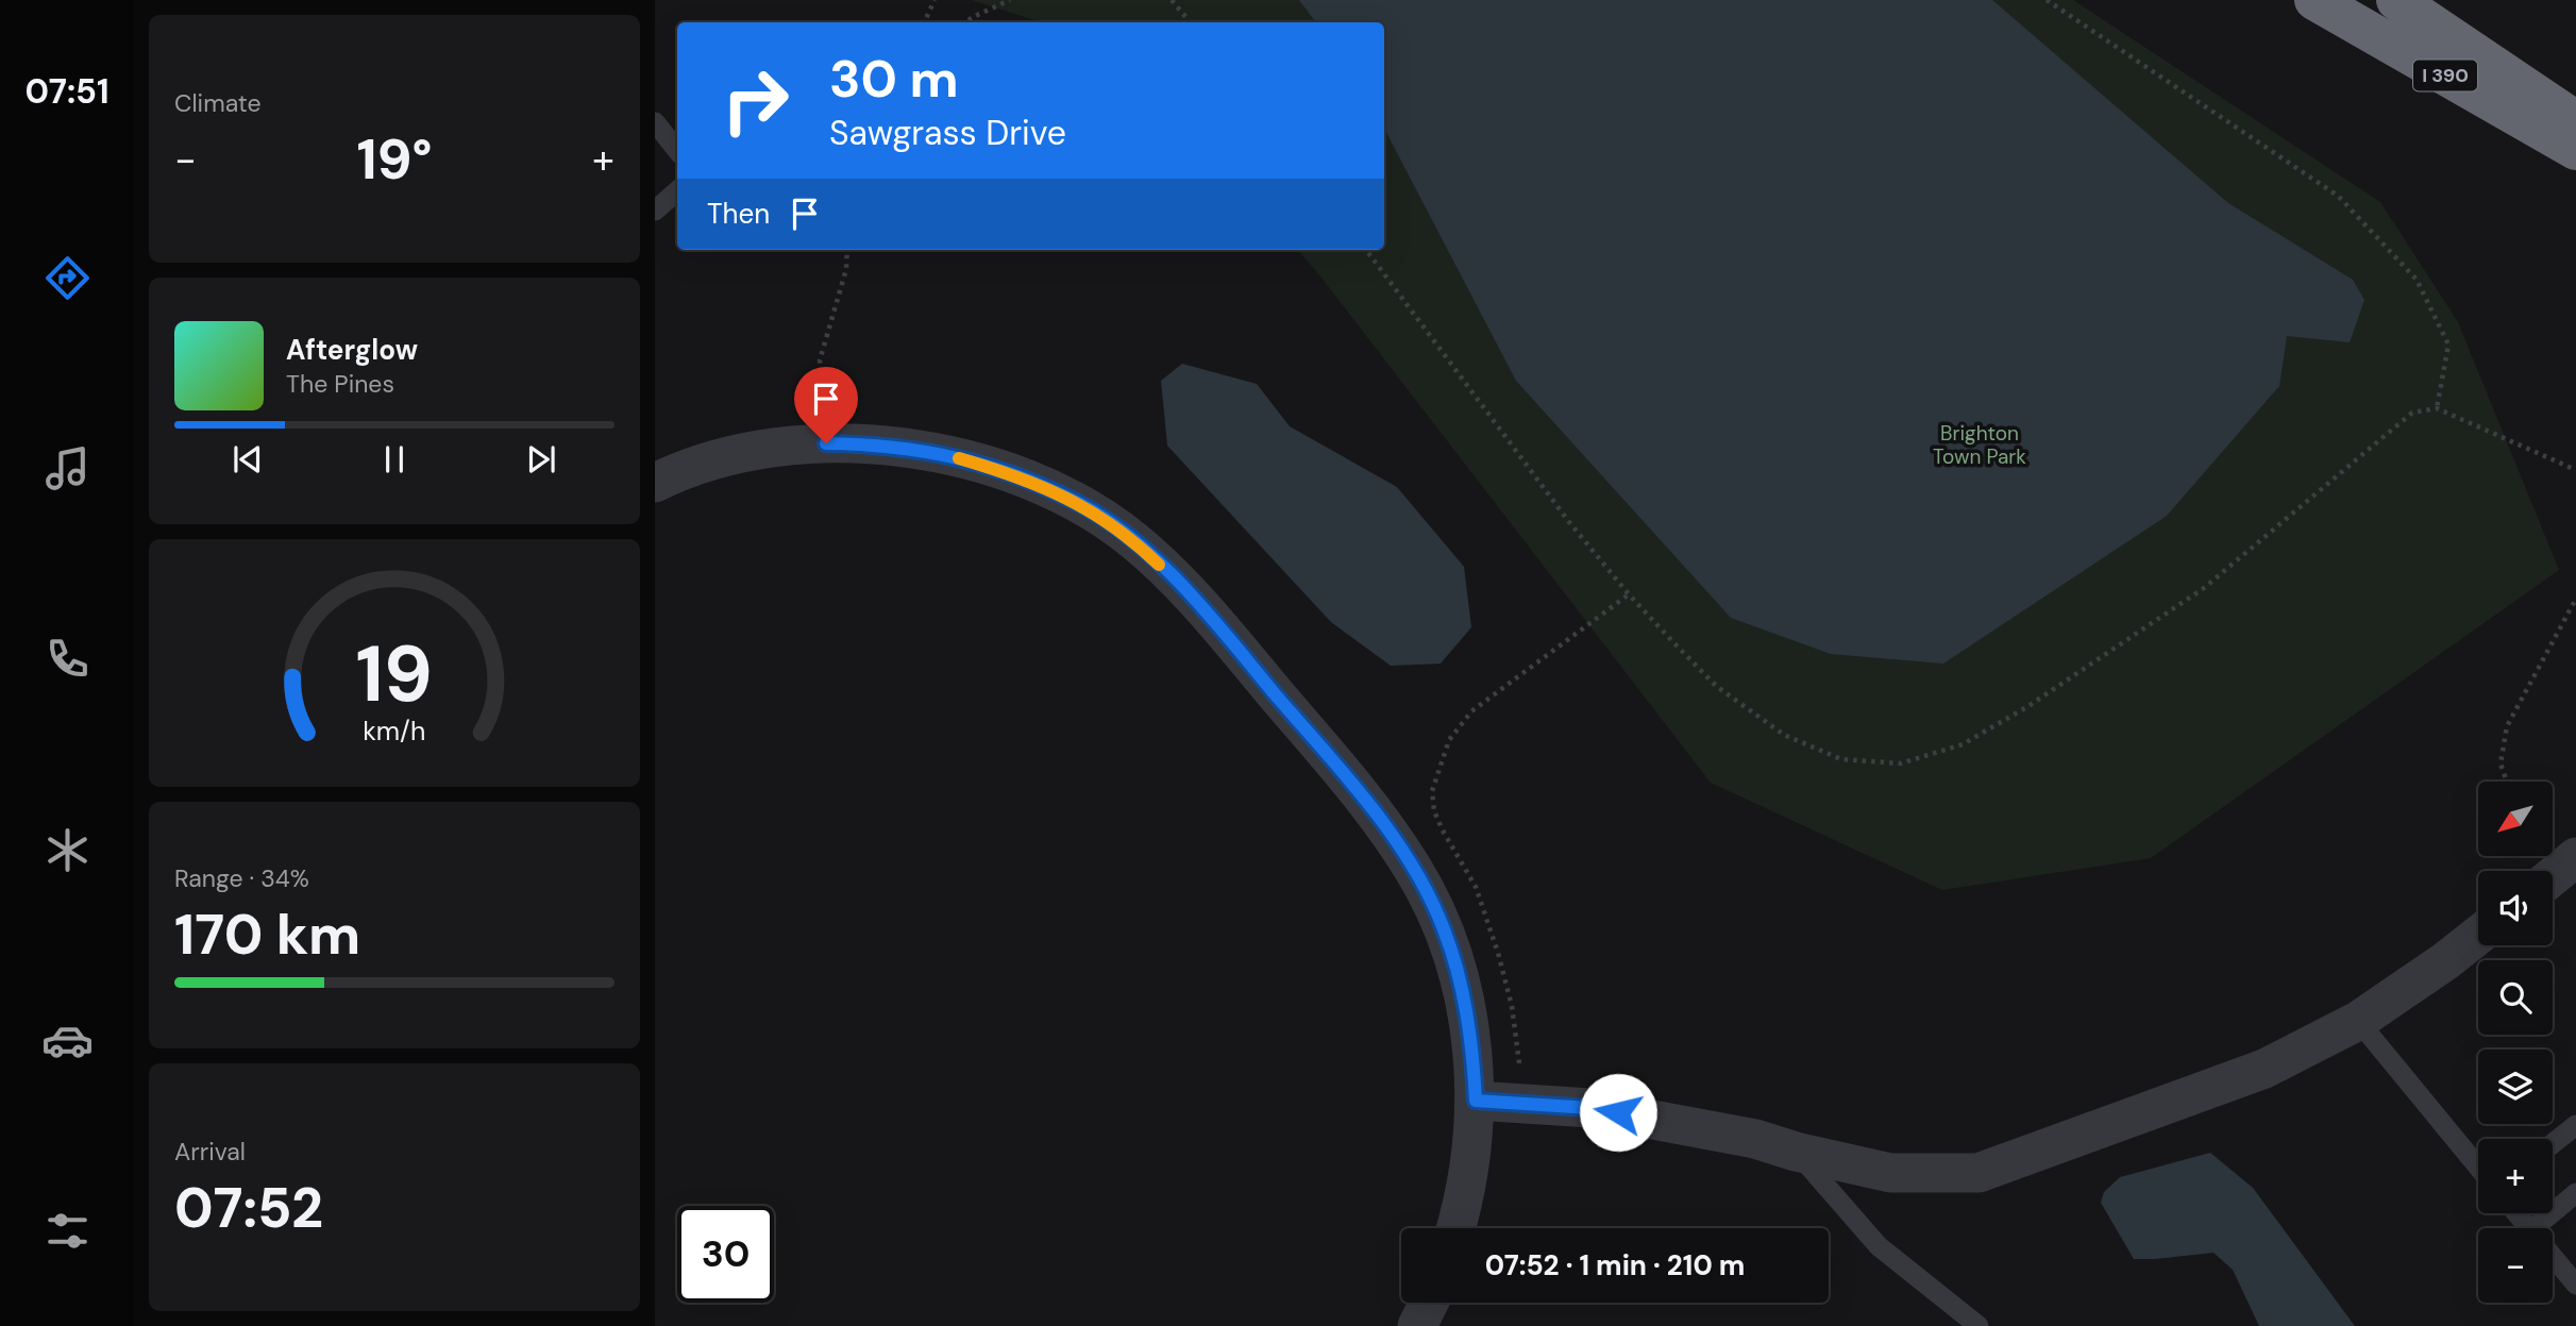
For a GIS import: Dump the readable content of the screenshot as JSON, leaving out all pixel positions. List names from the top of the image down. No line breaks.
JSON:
{"streets":{"highway":["I 390"]},"parks":["Brighton Town Park"],"north":"bottom left","page":{"tabs":"07:51","tile":["Climate",["Range · 34%","170 km"],["Arrival","07:52"]],"turn":["30 m","Sawgrass Drive"],"heat":["−","19°","+"],"then":"Then","song":["Afterglow","The Pines"],"map_buttons":["+","−"],"limit":"30","trip":"07:52 · 1 min · 210 m","gauge":["19","km/h"]}}
